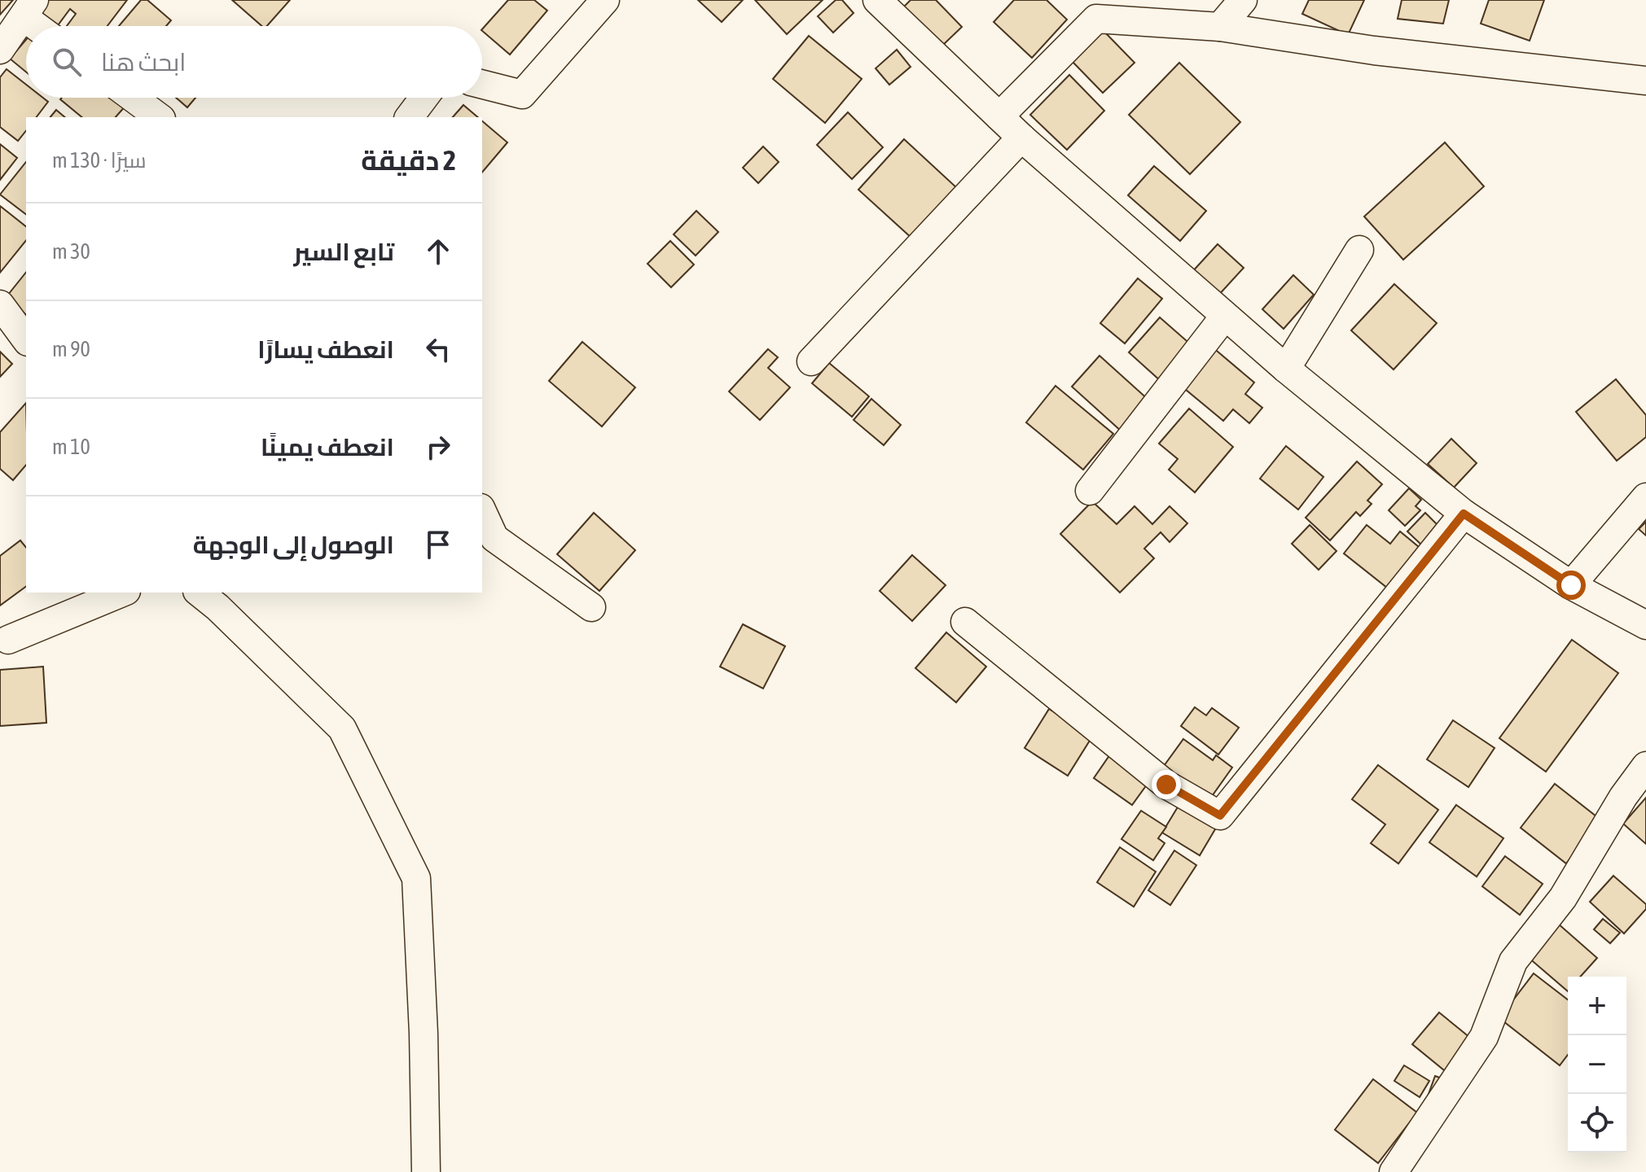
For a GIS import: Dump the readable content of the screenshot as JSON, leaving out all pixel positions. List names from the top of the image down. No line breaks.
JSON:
{"page":{"search":"ابحث هنا","heading":["2 دقيقة","سيرًا · 130 m"],"list":[["تابع السير","30 m"],["انعطف يسارًا","90 m"],["انعطف يمينًا","10 m"],"الوصول إلى الوجهة"],"map_buttons":["+","−"]}}
